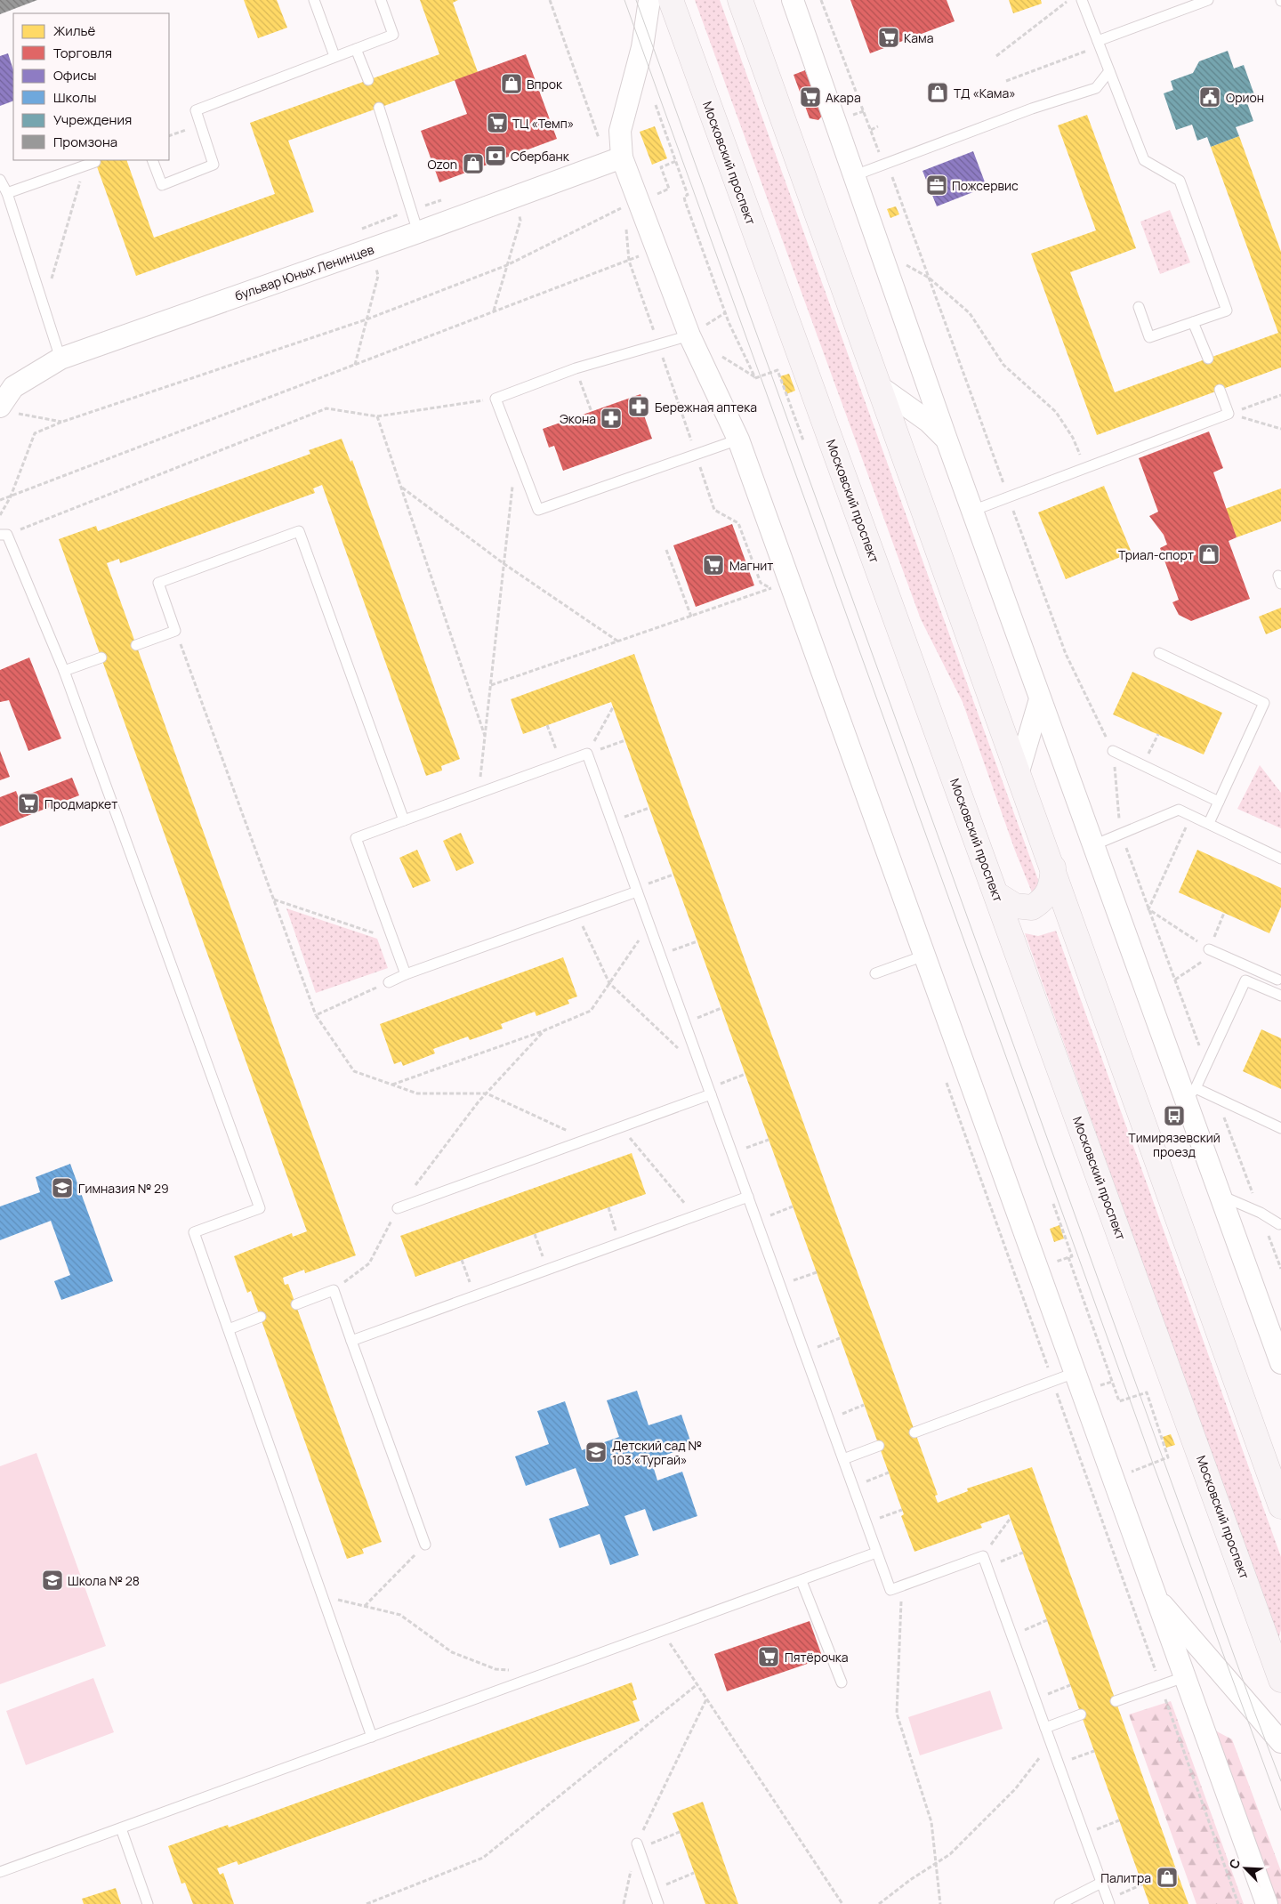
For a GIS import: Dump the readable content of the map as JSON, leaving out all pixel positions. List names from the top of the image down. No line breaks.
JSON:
{"streets":{"main road":["Московский проспект"],"street":["бульвар Юных Ленинцев"]},"places":{"supermarket":["Кама","Акара","ТЦ «Темп»","Магнит","Продмаркет","Пятёрочка"],"shop":["Впрок","ТД «Кама»","Ozon","Триал-спорт","Палитра"],"public building":["Орион"],"bank":["Сбербанк"],"office":["Пожсервис"],"pharmacy":["Бережная аптека","Экона"],"bus stop":["Тимирязевский проезд"],"school or university":["Гимназия № 29","Детский сад № 103 «Тургай»","Школа № 28"]},"legend":["Жильё","Торговля","Офисы","Школы","Учреждения","Промзона"],"north":"top left"}
